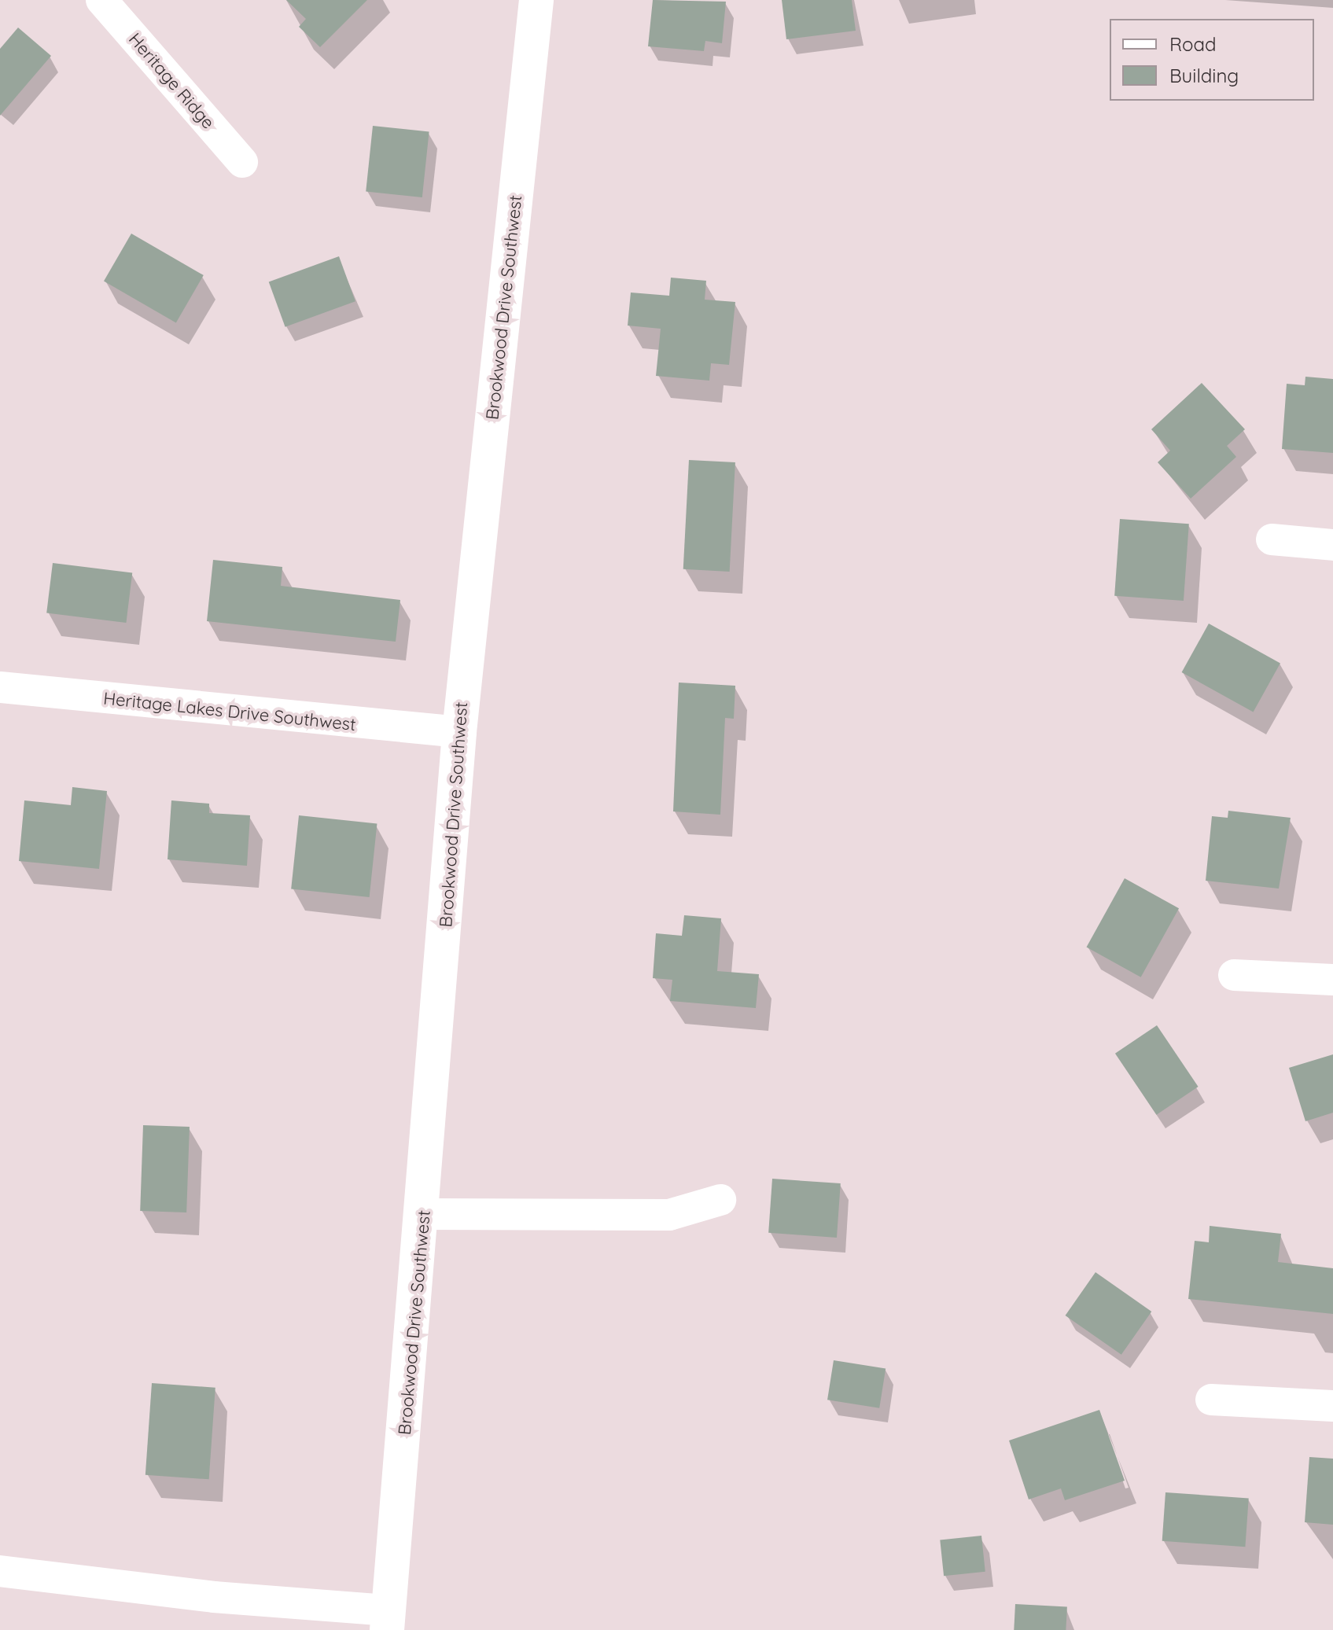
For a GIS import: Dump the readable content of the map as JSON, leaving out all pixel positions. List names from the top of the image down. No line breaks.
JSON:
{"streets":{"street":["Heritage Ridge","Brookwood Drive Southwest","Heritage Lakes Drive Southwest"]},"crossings":[["Brookwood Drive Southwest","Heritage Lakes Drive Southwest"]],"legend":["Road","Building"]}
